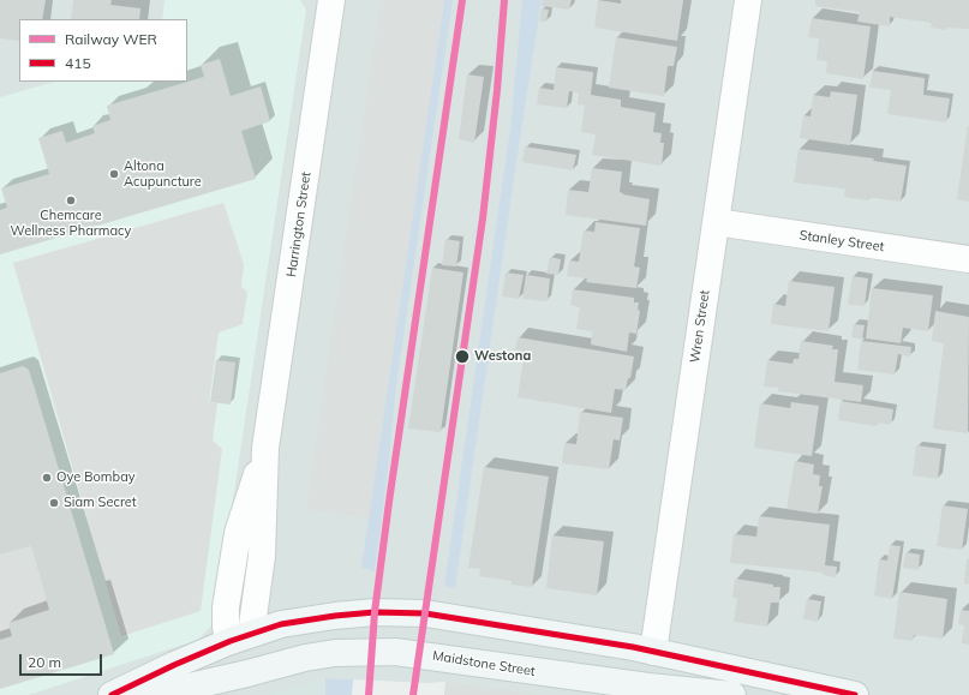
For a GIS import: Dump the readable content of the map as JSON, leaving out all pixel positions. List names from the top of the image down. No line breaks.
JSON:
{"streets":{"main road":["Maidstone Street"],"street":["Harrington Street","Stanley Street","Wren Street"]},"crossings":[["Stanley Street","Wren Street"]],"places":["Altona Acupuncture","Chemcare Wellness Pharmacy","Westona","Oye Bombay","Siam Secret"],"lines":["rail line WER","transit line 415"],"legend":["Railway WER","415"],"scale_bar":"20 m"}
